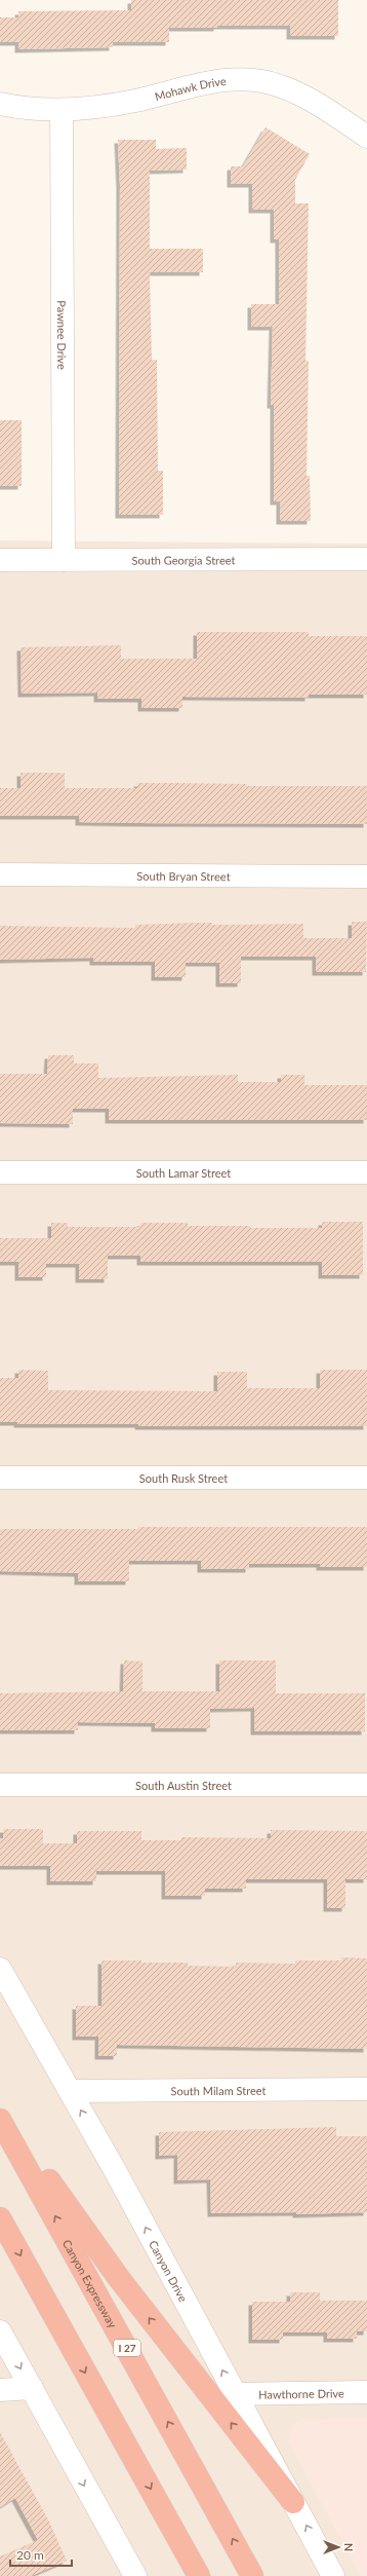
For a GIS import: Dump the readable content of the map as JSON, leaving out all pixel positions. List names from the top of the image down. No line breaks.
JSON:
{"streets":{"highway":["Canyon Expressway","I 27"],"street":["Mohawk Drive","Pawnee Drive","South Georgia Street","South Bryan Street","South Lamar Street","South Rusk Street","South Austin Street","South Milam Street","Canyon Drive","Hawthorne Drive"]},"crossings":[["Mohawk Drive","Pawnee Drive"],["Pawnee Drive","South Georgia Street"],["South Milam Street","Canyon Drive"],["Canyon Drive","Hawthorne Drive"]],"scale_bar":"20 m","north":"right"}
